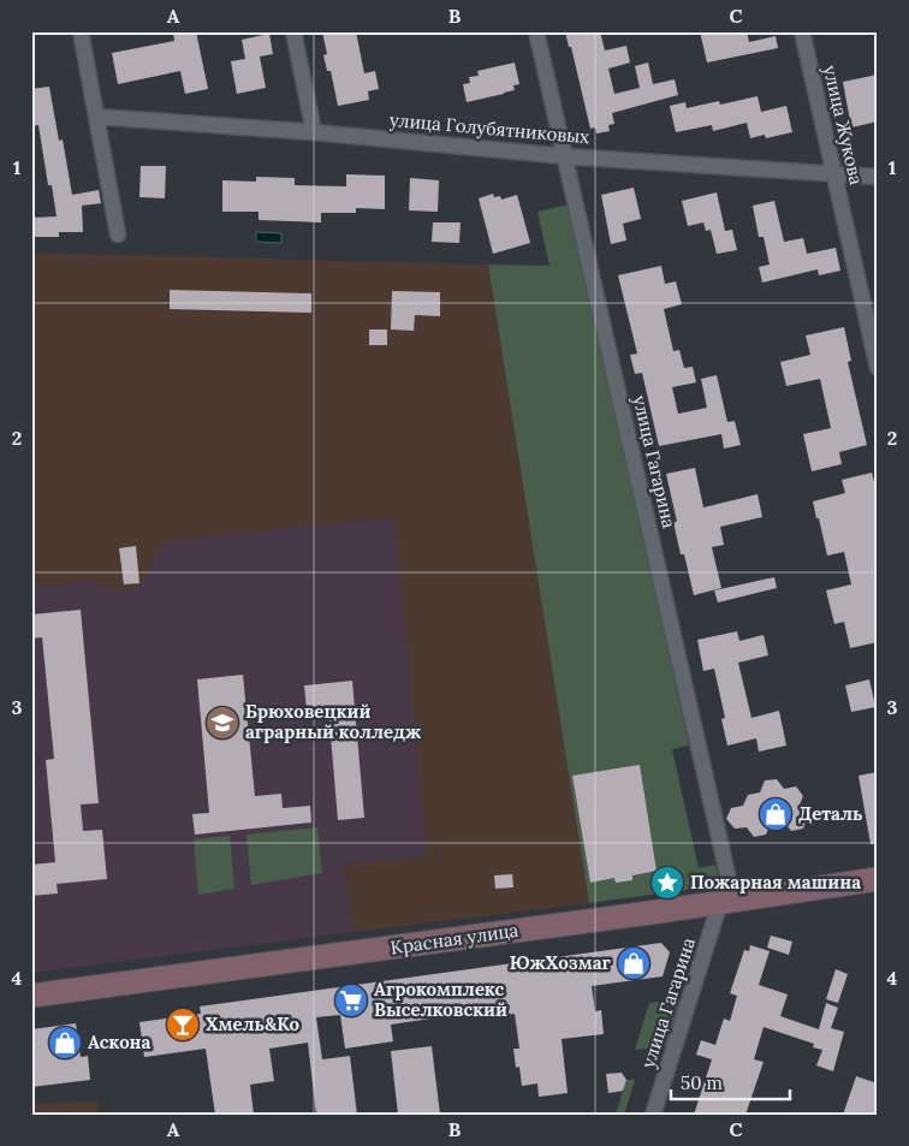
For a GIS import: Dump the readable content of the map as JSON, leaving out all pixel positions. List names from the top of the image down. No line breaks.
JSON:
{"streets":{"street":["улица Жукова","улица Голубятниковых","улица Гагарина","Красная улица"]},"crossings":[["улица Жукова","улица Голубятниковых"],["улица Голубятниковых","улица Гагарина"],["улица Гагарина","Красная улица"]],"places":{"school or university":["Брюховецкий аграрный колледж"],"shop":["Деталь","ЮжХозмаг","Аскона"],"place":["Пожарная машина"],"supermarket":["Агрокомплекс Выселковский"],"bar":["Хмель&Ко"]},"scale_bar":"50 m","grid":{"columns":["A","B","C"],"rows":["1","2","3","4"]}}
